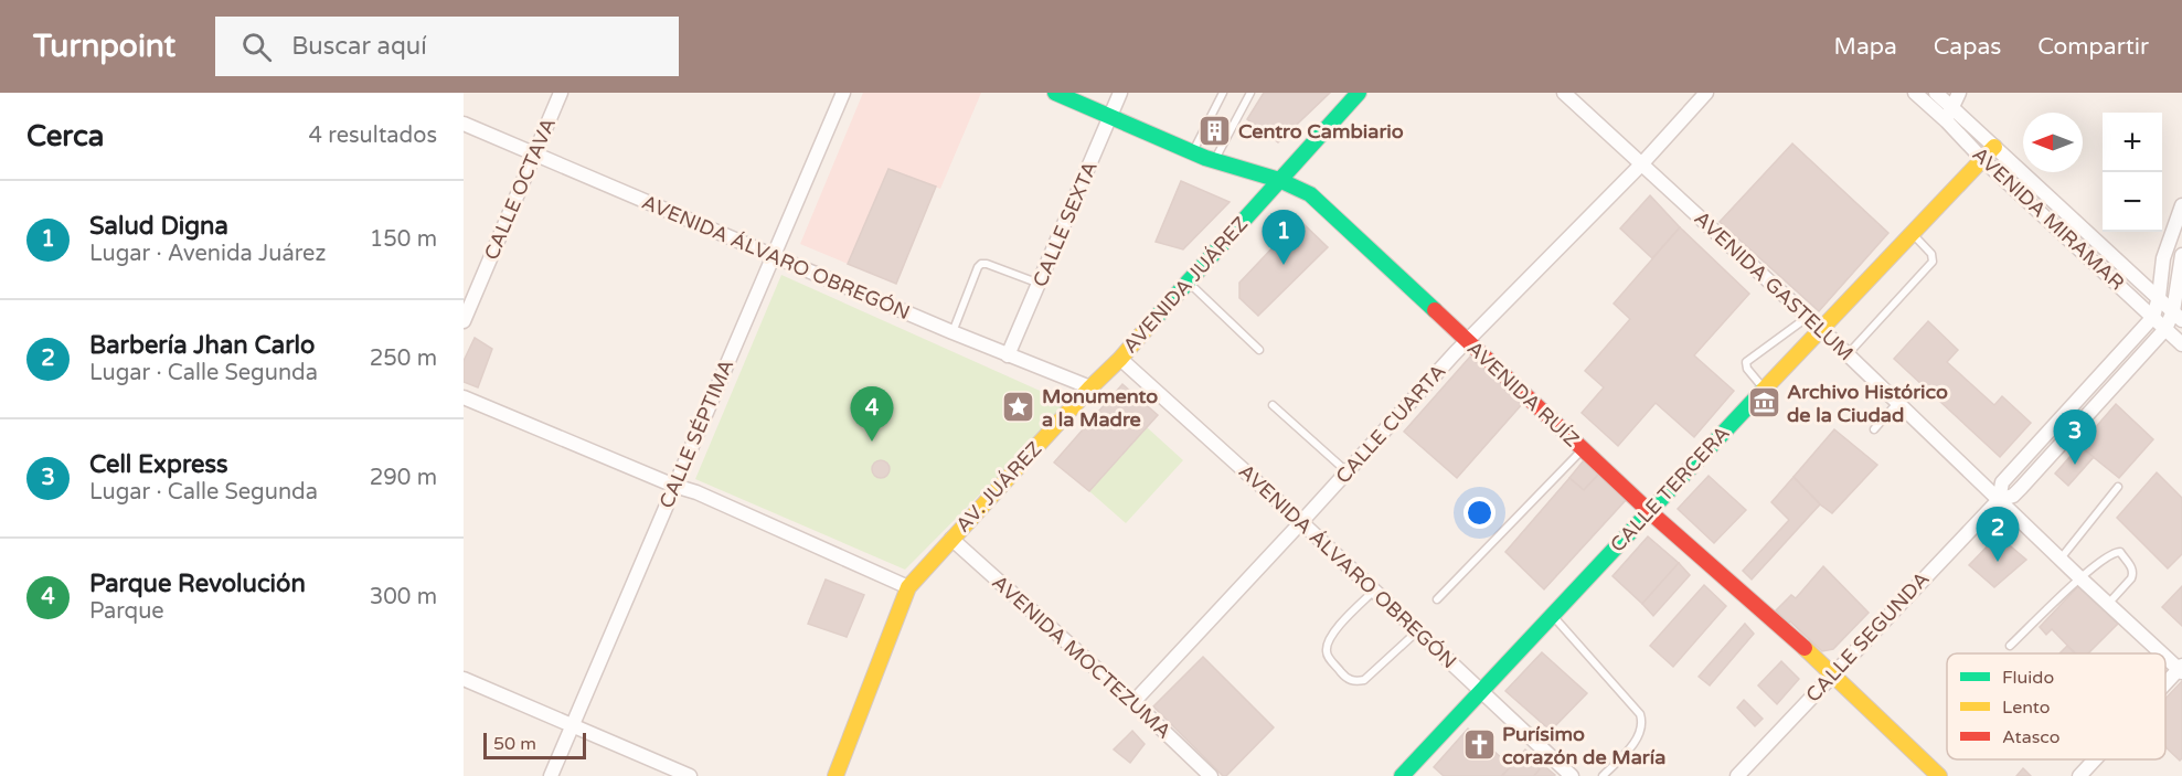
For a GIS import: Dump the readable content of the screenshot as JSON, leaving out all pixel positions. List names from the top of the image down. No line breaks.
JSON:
{"streets":{"street":["CALLE OCTAVA","AVENIDA MIRAMAR","CALLE SEXTA","AVENIDA ÁLVARO OBREGÓN","AVENIDA JUÁREZ","AVENIDA GASTELUM","AVENIDA RUÍZ","CALLE CUARTA","CALLE SÉPTIMA","AV. JUÁREZ","CALLE TERCERA","CALLE SEGUNDA","AVENIDA MOCTEZUMA"]},"crossings":[["CALLE OCTAVA","AVENIDA ÁLVARO OBREGÓN"],["AVENIDA MIRAMAR","CALLE TERCERA"],["AVENIDA MIRAMAR","CALLE SEGUNDA"],["CALLE SEXTA","AVENIDA ÁLVARO OBREGÓN"],["CALLE SEXTA","AVENIDA RUÍZ"],["AVENIDA ÁLVARO OBREGÓN","AVENIDA JUÁREZ"],["AVENIDA ÁLVARO OBREGÓN","CALLE CUARTA"],["AVENIDA ÁLVARO OBREGÓN","CALLE SÉPTIMA"],["AVENIDA ÁLVARO OBREGÓN","AV. JUÁREZ"],["AVENIDA ÁLVARO OBREGÓN","CALLE TERCERA"],["AVENIDA JUÁREZ","AVENIDA RUÍZ"],["AVENIDA JUÁREZ","AV. JUÁREZ"],["AVENIDA GASTELUM","CALLE CUARTA"],["AVENIDA GASTELUM","CALLE TERCERA"],["AVENIDA GASTELUM","CALLE SEGUNDA"],["AVENIDA RUÍZ","CALLE CUARTA"],["AVENIDA RUÍZ","CALLE TERCERA"],["AVENIDA RUÍZ","CALLE SEGUNDA"],["CALLE CUARTA","AVENIDA MOCTEZUMA"],["AV. JUÁREZ","AVENIDA MOCTEZUMA"]],"places":{"building":["Centro Cambiario"],"museum":["Archivo Histórico de la Ciudad"],"place":["Monumento a la Madre"],"church":["Purísimo corazón de María"]},"legend":["Fluido","Lento","Atasco"],"scale_bar":"50 m","north":"left","page":{"header":"Turnpoint","search":"Buscar aquí","nav":["Mapa","Capas","Compartir"],"heading":["Cerca","4 resultados"],"map_buttons":["+","−"],"list":[{"mark":"1","name":"Salud Digna","note":"Lugar · Avenida Juárez","value":"150 m"},{"mark":"2","name":"Barbería Jhan Carlo","note":"Lugar · Calle Segunda","value":"250 m"},{"mark":"3","name":"Cell Express","note":"Lugar · Calle Segunda","value":"290 m"},{"mark":"4","name":"Parque Revolución","note":"Parque","value":"300 m"}],"pins":["1","4","3","2"],"scale":"50 m"}}
